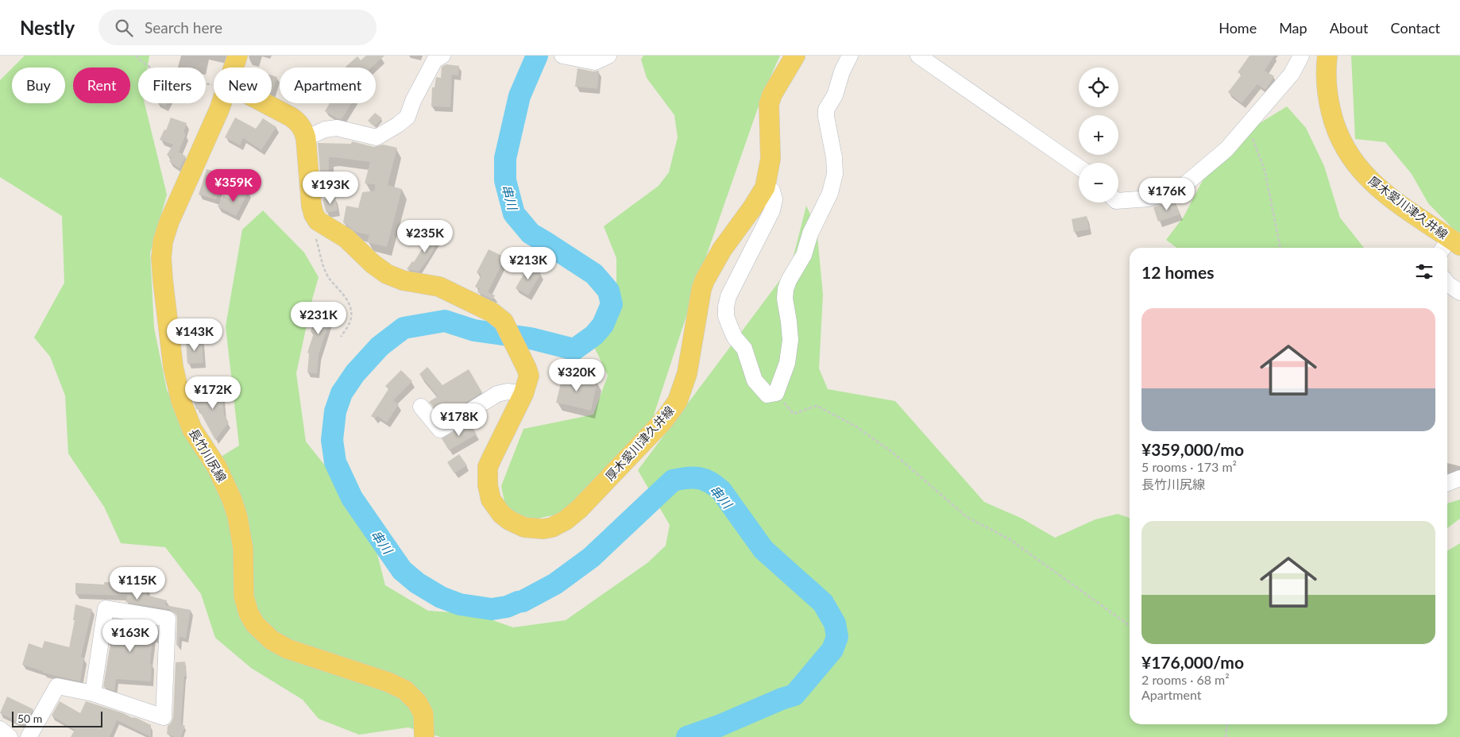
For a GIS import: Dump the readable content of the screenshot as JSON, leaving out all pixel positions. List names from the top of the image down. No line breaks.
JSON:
{"streets":{"main road":["厚木愛川津久井線","長竹川尻線"]},"water":["串川"],"scale_bar":"50 m","page":{"header":"Nestly","search":"Search here","nav":["Home","Map","About","Contact"],"map_buttons":["+","−"],"chip":["Buy","Rent","Filters","New","Apartment"],"price":["¥359K","¥193K","¥176K","¥235K","¥213K","¥231K","¥143K","¥320K","¥172K","¥178K","¥115K","¥163K"],"heading":"12 homes","list":[{"name":"¥359,000/mo","note":"5 rooms · 173 m² · 長竹川尻線"},{"name":"¥176,000/mo","note":"2 rooms · 68 m² · Apartment"}],"scale":"50 m"}}
